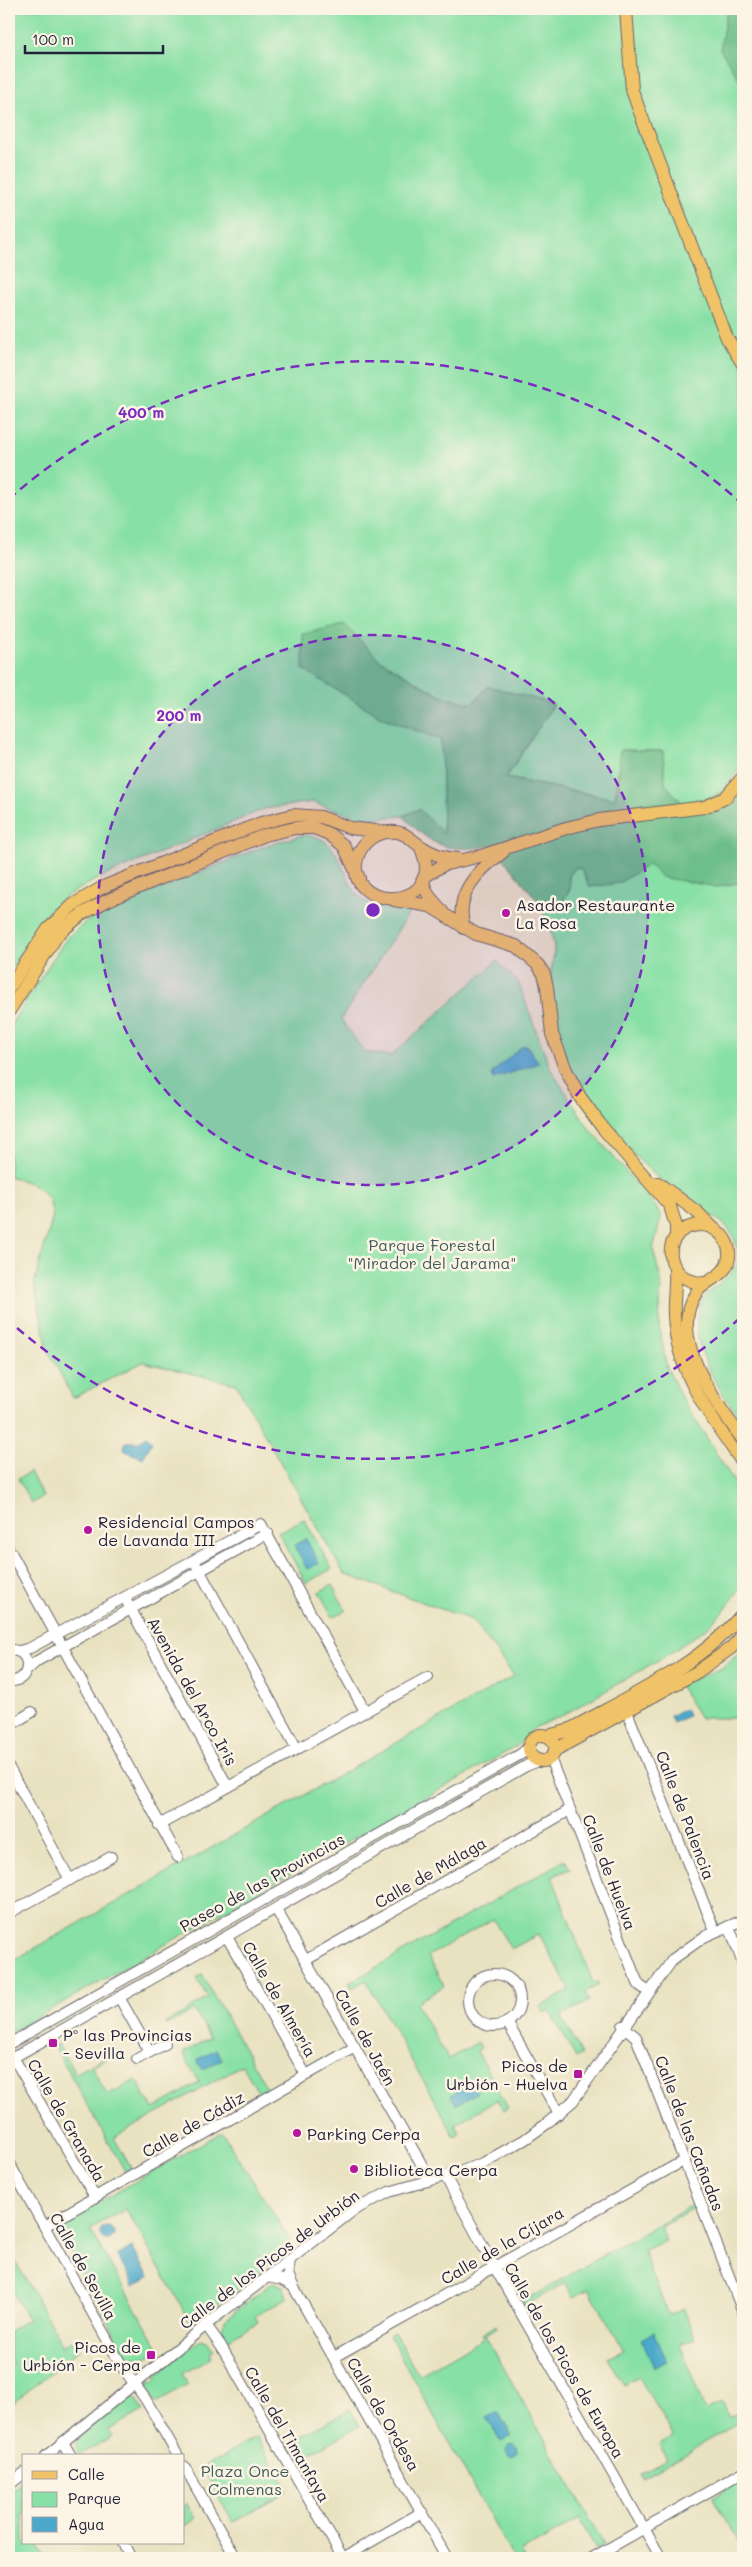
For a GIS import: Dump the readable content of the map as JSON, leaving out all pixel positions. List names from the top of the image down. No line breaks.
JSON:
{"streets":{"main road":["Paseo de las Provincias"],"street":["Avenida del Arco Iris","Calle de Palencia","Calle de Málaga","Calle de Huelva","Calle de Almería","Calle de Jaén","Calle de Granada","Calle de Cádiz","Calle de las Cañadas","Calle de la Cíjara","Calle de los Picos de Urbión","Calle de Sevilla","Calle de los Picos de Europa","Calle de Ordesa","Calle del Timanfaya"]},"crossings":[["Calle de Palencia","Paseo de las Provincias"],["Calle de Palencia","Calle de los Picos de Urbión"],["Calle de Málaga","Calle de Huelva"],["Calle de Málaga","Calle de Jaén"],["Calle de Huelva","Paseo de las Provincias"],["Calle de Huelva","Calle de los Picos de Urbión"],["Paseo de las Provincias","Calle de Almería"],["Paseo de las Provincias","Calle de Jaén"],["Paseo de las Provincias","Calle de Granada"],["Calle de Almería","Calle de Cádiz"],["Calle de Jaén","Calle de Cádiz"],["Calle de Jaén","Calle de los Picos de Urbión"],["Calle de Granada","Calle de Cádiz"],["Calle de Cádiz","Calle de Sevilla"],["Calle de las Cañadas","Calle de la Cíjara"],["Calle de las Cañadas","Calle de los Picos de Urbión"],["Calle de la Cíjara","Calle de los Picos de Europa"],["Calle de la Cíjara","Calle de Ordesa"],["Calle de los Picos de Urbión","Calle de Sevilla"],["Calle de los Picos de Urbión","Calle de los Picos de Europa"],["Calle de los Picos de Urbión","Calle de Ordesa"],["Calle de los Picos de Urbión","Calle del Timanfaya"]],"parks":["Parque Forestal \"Mirador del Jarama\"","Plaza Once Colmenas"],"places":{"other":["Asador Restaurante La Rosa","Residencial Campos de Lavanda III","Parking Cerpa","Biblioteca Cerpa"],"transit":["Pº las Provincias - Sevilla","Picos de Urbión - Huelva","Picos de Urbión - Cerpa"]},"legend":["Calle","Parque","Agua"],"scale_bar":"100 m","rings":["400 m","200 m"]}
